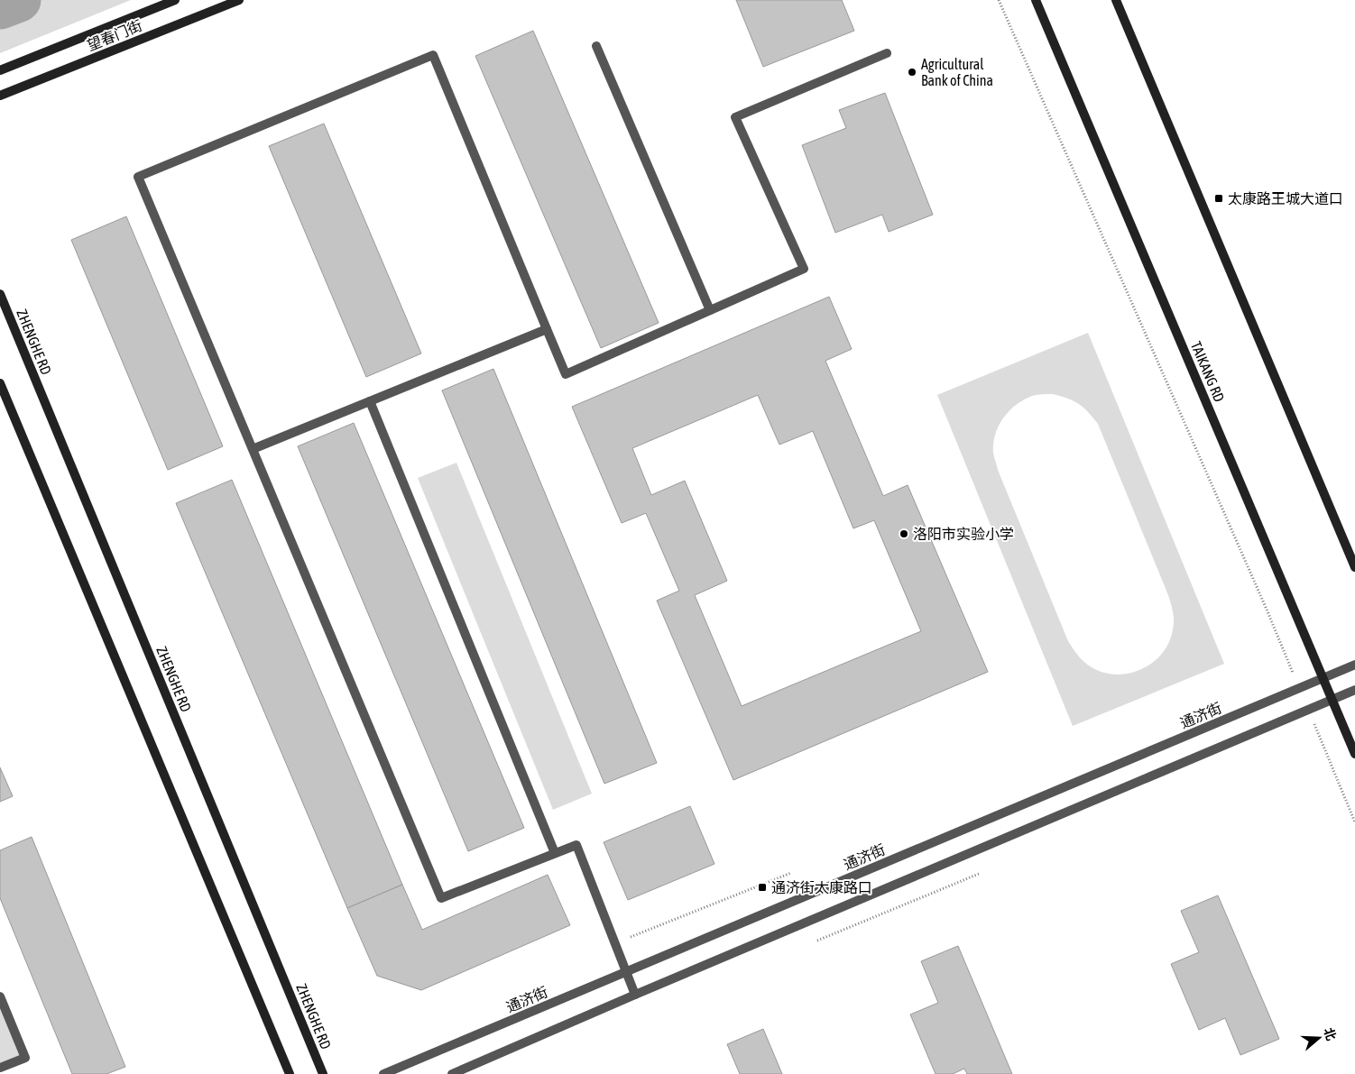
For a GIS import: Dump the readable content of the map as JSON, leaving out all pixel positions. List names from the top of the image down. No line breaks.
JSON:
{"streets":{"street":["望春门街","ZHENGHE RD","TAIKANG RD","通济街"]},"crossings":[["TAIKANG RD","通济街"]],"places":{"other":["Agricultural Bank of China","洛阳市实验小学"],"transit":["太康路王城大道口","通济街太康路口"]},"north":"right"}
